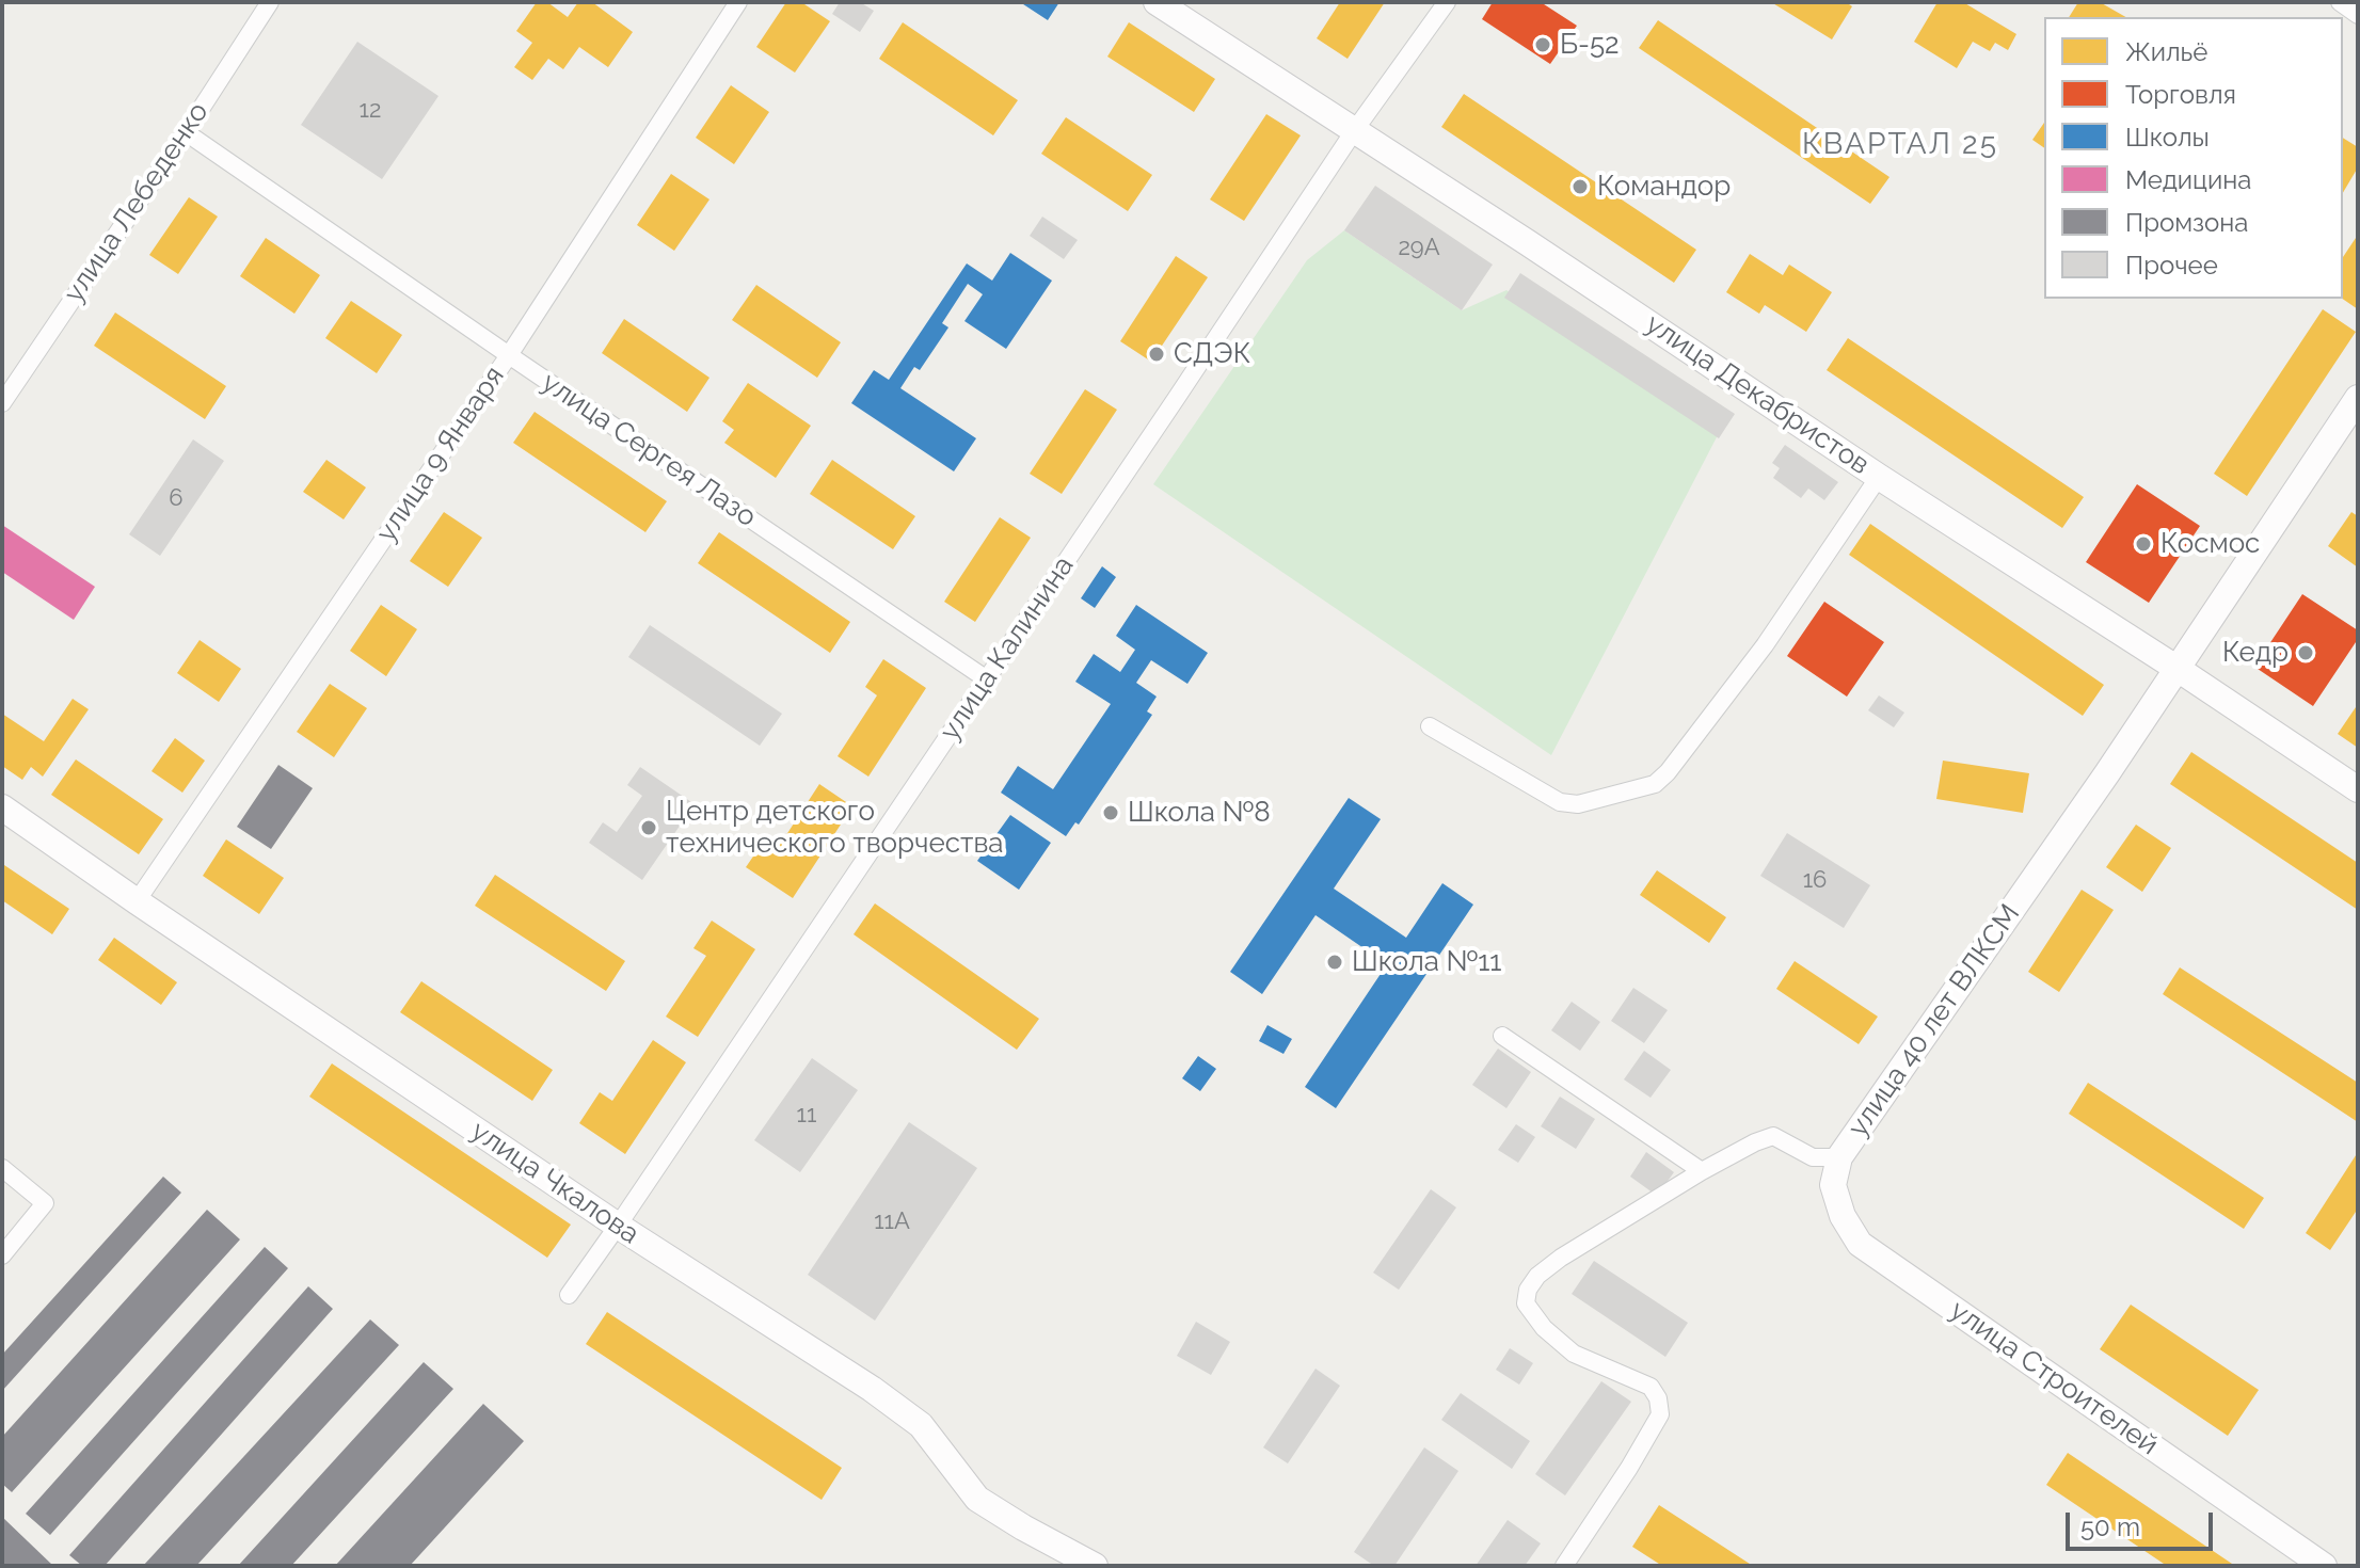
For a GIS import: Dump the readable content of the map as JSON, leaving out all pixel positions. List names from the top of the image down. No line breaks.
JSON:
{"streets":{"main road":["улица Декабристов","улица 40 лет ВЛКСМ","улица Чкалова","улица Строителей"],"street":["улица Лебеденко","улица Сергея Лазо","улица 9 Января","улица Калинина"]},"crossings":[["улица Лебеденко","улица Сергея Лазо"],["улица Декабристов","улица Калинина"],["улица Декабристов","улица 40 лет ВЛКСМ"],["улица Сергея Лазо","улица 9 Января"],["улица Сергея Лазо","улица Калинина"],["улица 9 Января","улица Чкалова"],["улица Калинина","улица Чкалова"],["улица 40 лет ВЛКСМ","улица Строителей"]],"districts":["КВАРТАЛ 25"],"places":["Б-52","Командор","СДЭК","Космос","Кедр","Школа №8","Центр детского технического творчества","Школа №11"],"house_numbers":["12","29А","6","16","11","11А"],"legend":["Жильё","Торговля","Школы","Медицина","Промзона","Прочее"],"scale_bar":"50 m"}
